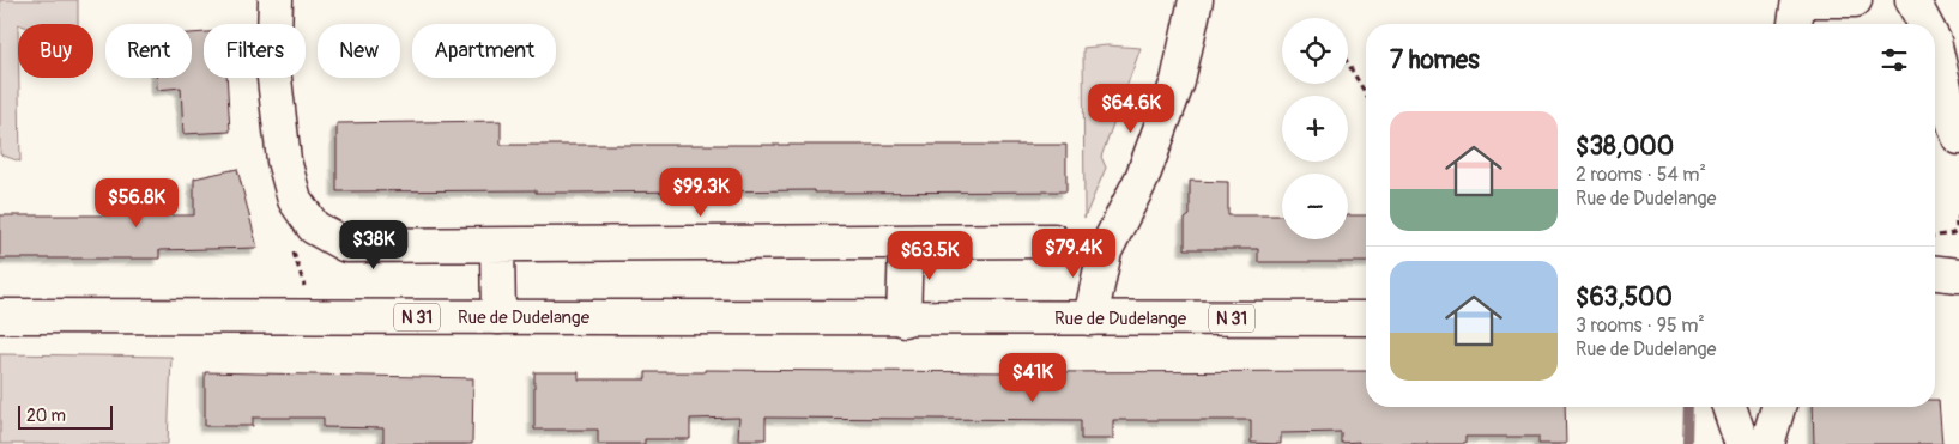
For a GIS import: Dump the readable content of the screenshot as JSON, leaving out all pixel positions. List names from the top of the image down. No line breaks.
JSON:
{"streets":{"street":["N 31","Rue de Dudelange"]},"scale_bar":"20 m","page":{"map_buttons":["+","−"],"chip":["Buy","Rent","Filters","New","Apartment"],"heading":"7 homes","price":["$64.6K","$99.3K","$56.8K","$38K","$79.4K","$63.5K","$41K"],"list":[{"name":"$38,000","note":"2 rooms · 54 m² · Rue de Dudelange"},{"name":"$63,500","note":"3 rooms · 95 m² · Rue de Dudelange"}],"scale":"20 m"}}
